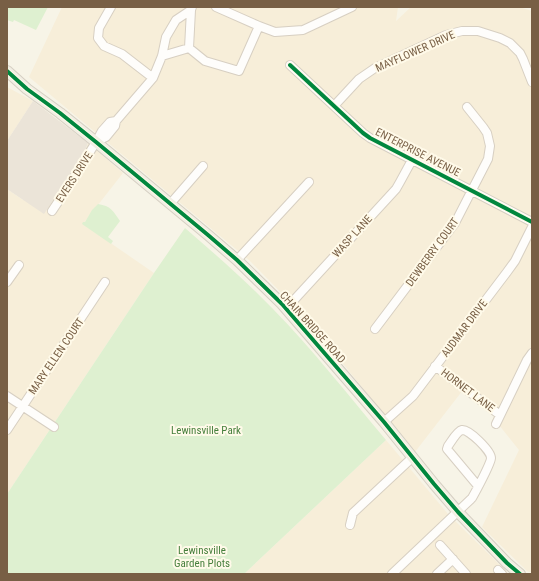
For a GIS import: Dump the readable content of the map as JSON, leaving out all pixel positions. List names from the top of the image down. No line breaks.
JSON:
{"streets":{"main road":["CHAIN BRIDGE ROAD"],"street":["MAYFLOWER DRIVE","ENTERPRISE AVENUE","EVERS DRIVE","WASP LANE","DEWBERRY COURT","AUDMAR DRIVE","MARY ELLEN COURT","HORNET LANE"]},"crossings":[["MAYFLOWER DRIVE","ENTERPRISE AVENUE"],["ENTERPRISE AVENUE","WASP LANE"],["ENTERPRISE AVENUE","DEWBERRY COURT"],["EVERS DRIVE","CHAIN BRIDGE ROAD"],["WASP LANE","CHAIN BRIDGE ROAD"],["CHAIN BRIDGE ROAD","AUDMAR DRIVE"],["AUDMAR DRIVE","HORNET LANE"]],"parks":["Lewinsville Park","Lewinsville Garden Plots"]}
